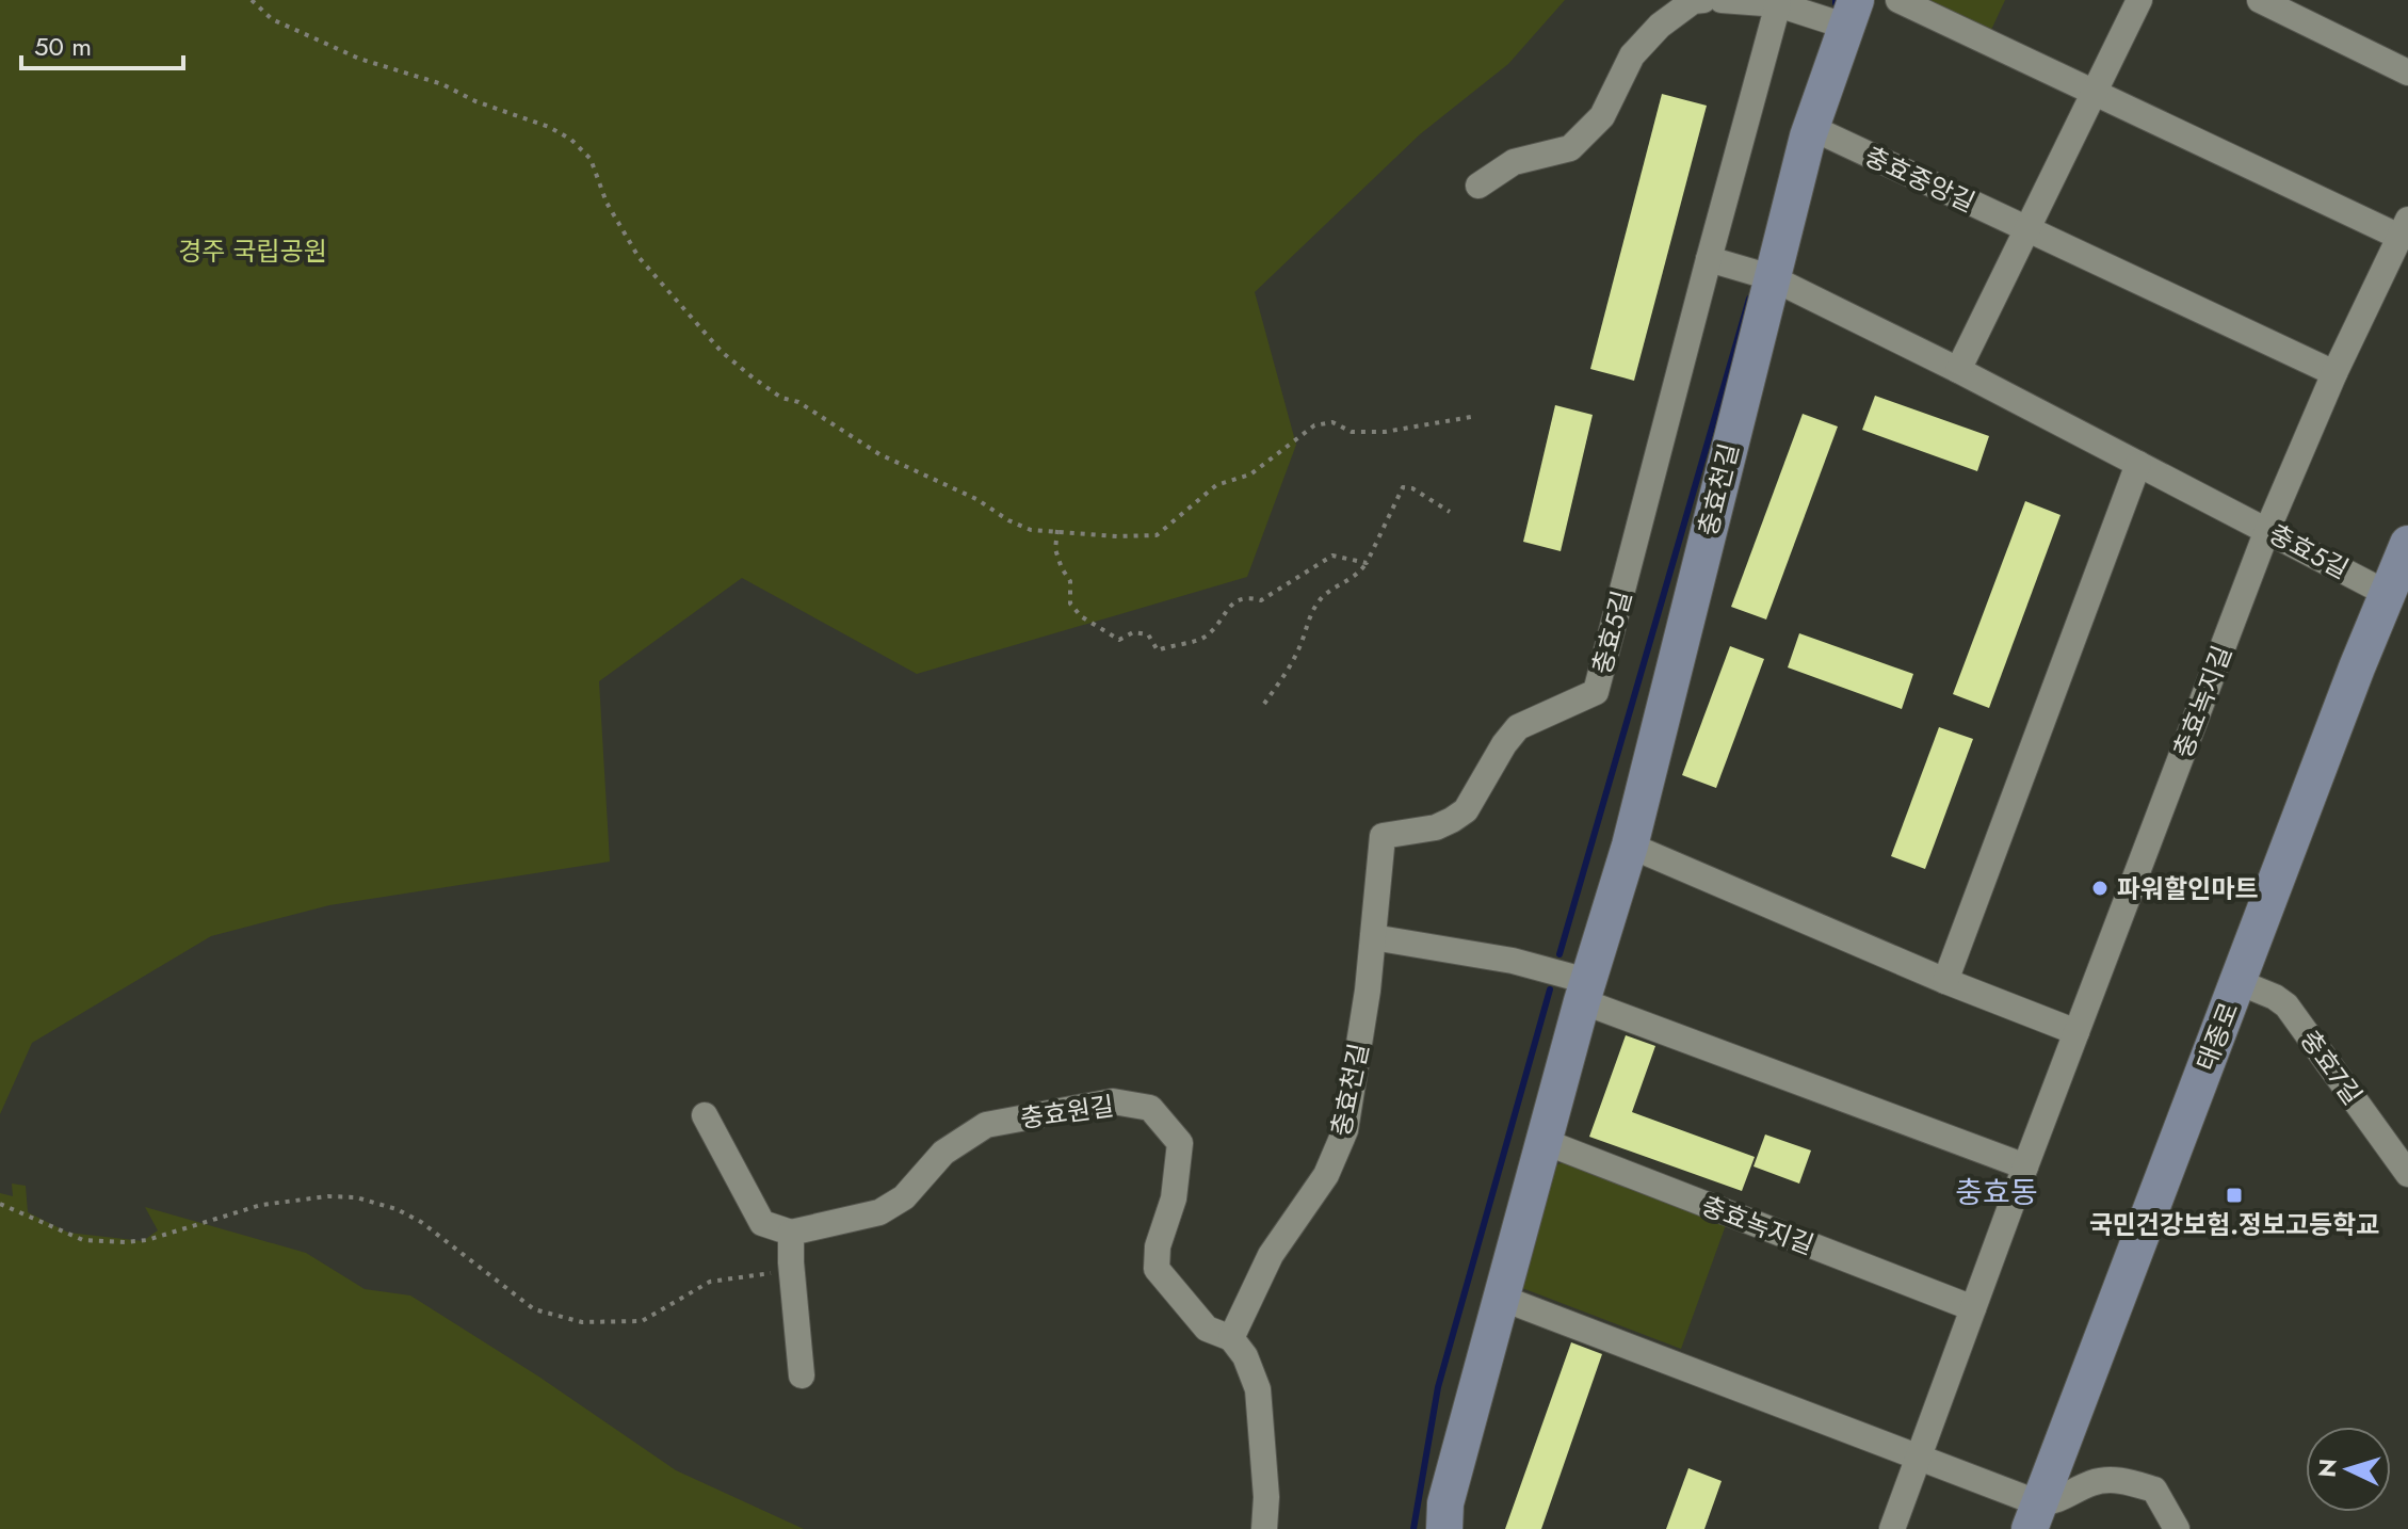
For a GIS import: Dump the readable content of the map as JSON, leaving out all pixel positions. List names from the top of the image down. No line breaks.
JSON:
{"streets":{"street":["충효중앙길","충효천길","충효5길","충효녹지길","태종로","충효7길","충효원길"]},"crossings":[["충효중앙길","충효천길"],["충효천길","충효5길"],["충효천길","충효녹지길"],["충효천길","충효원길"],["충효5길","충효녹지길"],["충효5길","태종로"],["태종로","충효7길"]],"districts":["충효동"],"parks":["경주 국립공원"],"places":{"other":["파워할인마트"],"transit":["국민건강보험.정보고등학교"]},"scale_bar":"50 m","north":"left"}
